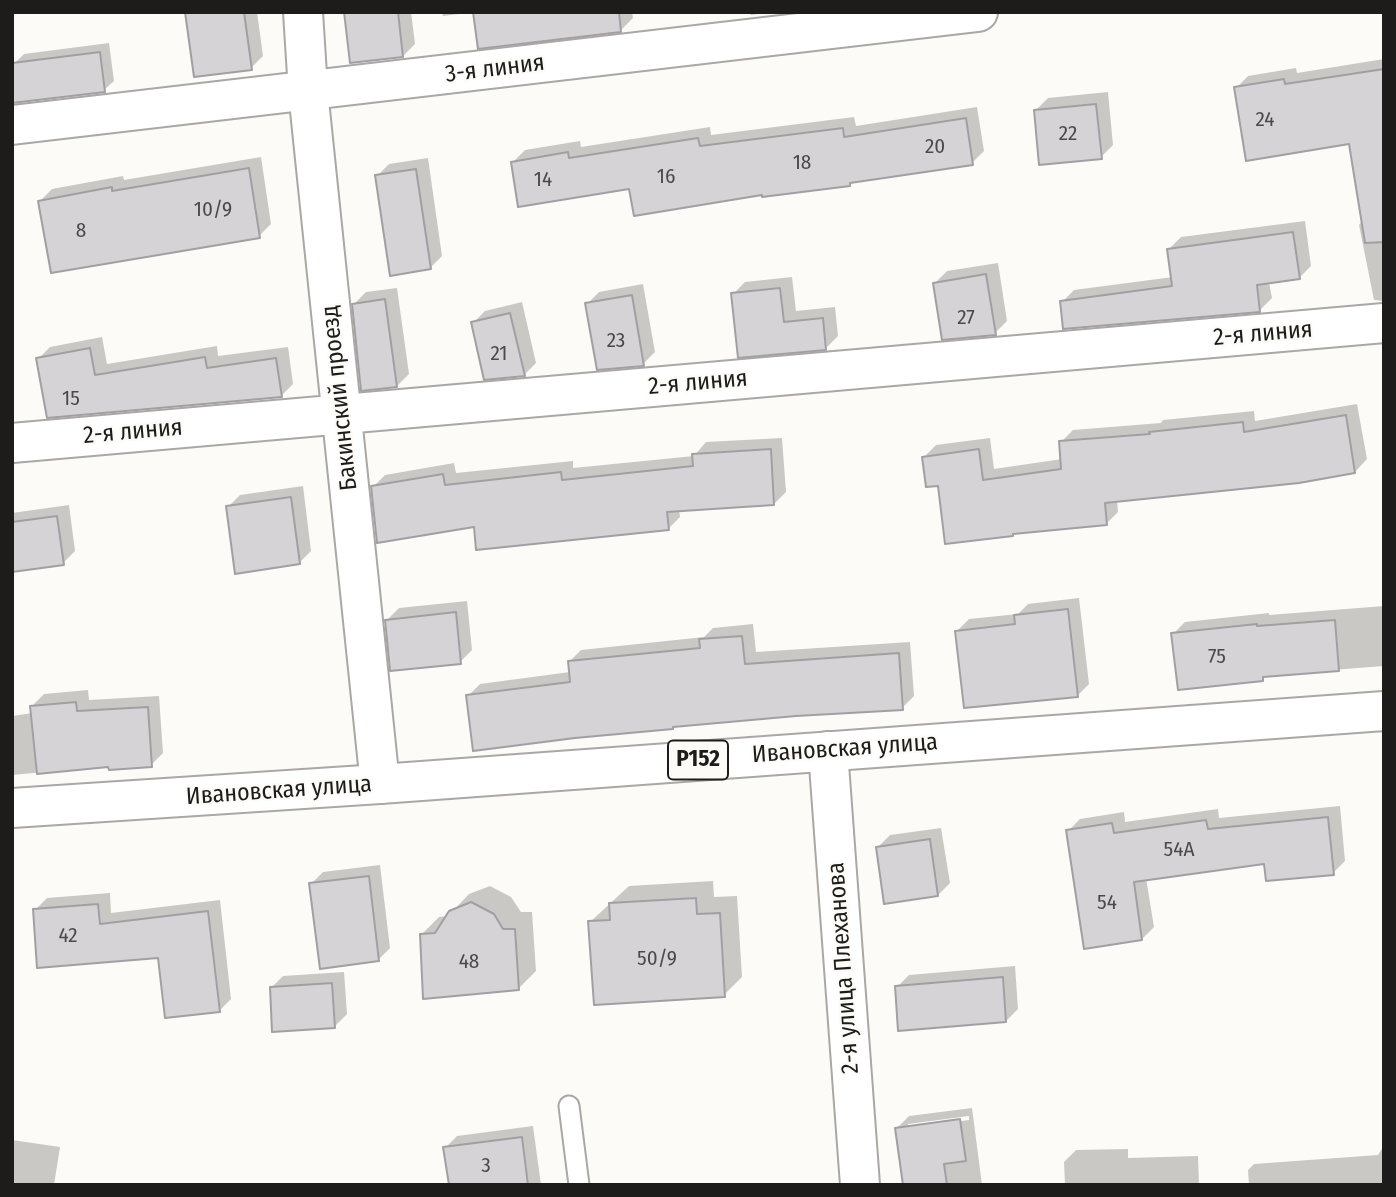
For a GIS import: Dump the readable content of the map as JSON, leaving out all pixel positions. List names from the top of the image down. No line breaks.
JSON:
{"streets":{"street":["3-я линия","2-я линия","Бакинский проезд","Ивановская улица","Р152","2-я улица Плеханова"]},"crossings":[["3-я линия","Бакинский проезд"],["2-я линия","Бакинский проезд"],["Бакинский проезд","Ивановская улица"],["Ивановская улица","2-я улица Плеханова"]],"house_numbers":["24","22","20","18","16","14","10/9","8","27","23","21","15","75","54А","54","42","50/9","48","3"]}
